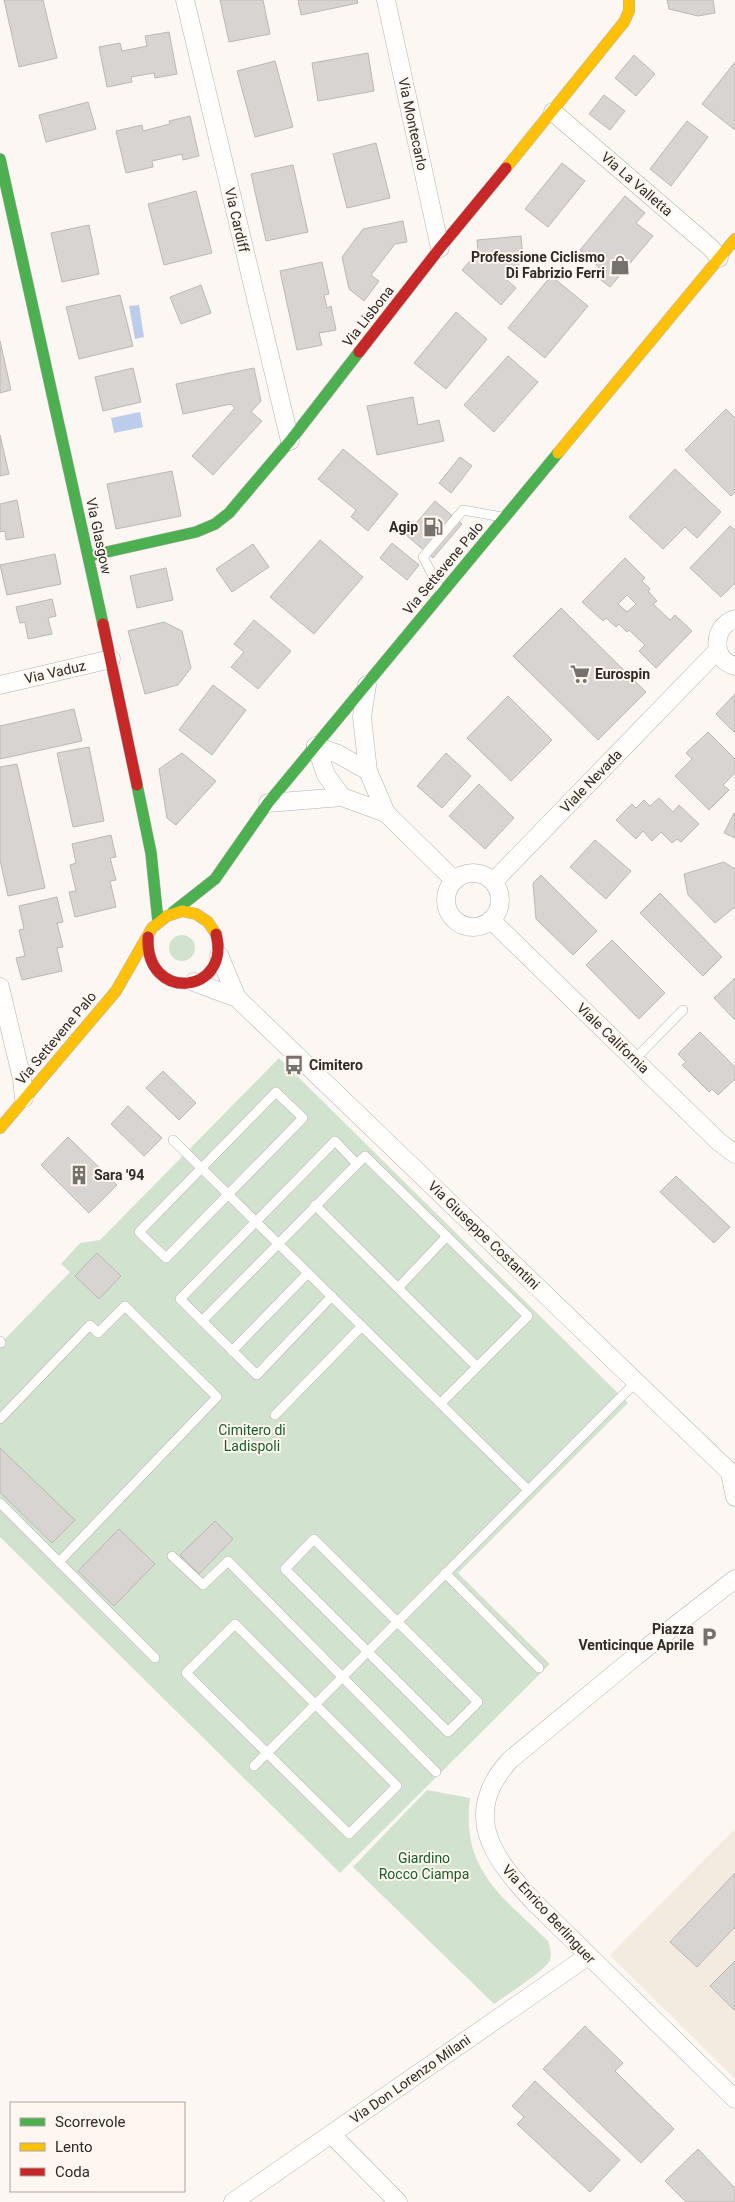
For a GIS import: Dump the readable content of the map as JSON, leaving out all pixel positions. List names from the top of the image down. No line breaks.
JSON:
{"streets":{"street":["Via Montecarlo","Via La Valletta","Via Cardiff","Via Lisbona","Via Glasgow","Via Settevene Palo","Via Vaduz","Viale Nevada","Viale California","Via Giuseppe Costantini","Via Enrico Berlinguer","Via Don Lorenzo Milani"]},"crossings":[["Via Montecarlo","Via Lisbona"],["Via La Valletta","Via Lisbona"],["Via La Valletta","Via Settevene Palo"],["Via Cardiff","Via Lisbona"],["Via Lisbona","Via Glasgow"],["Via Glasgow","Via Settevene Palo"],["Via Glasgow","Via Vaduz"],["Viale Nevada","Viale California"],["Via Enrico Berlinguer","Via Don Lorenzo Milani"]],"parks":["Cimitero di Ladispoli","Giardino Rocco Ciampa"],"places":{"shop":["Professione Ciclismo Di Fabrizio Ferri"],"fuel station":["Agip"],"supermarket":["Eurospin"],"bus stop":["Cimitero"],"building":["Sara '94"],"parking":["Piazza Venticinque Aprile"]},"legend":["Scorrevole","Lento","Coda"]}
